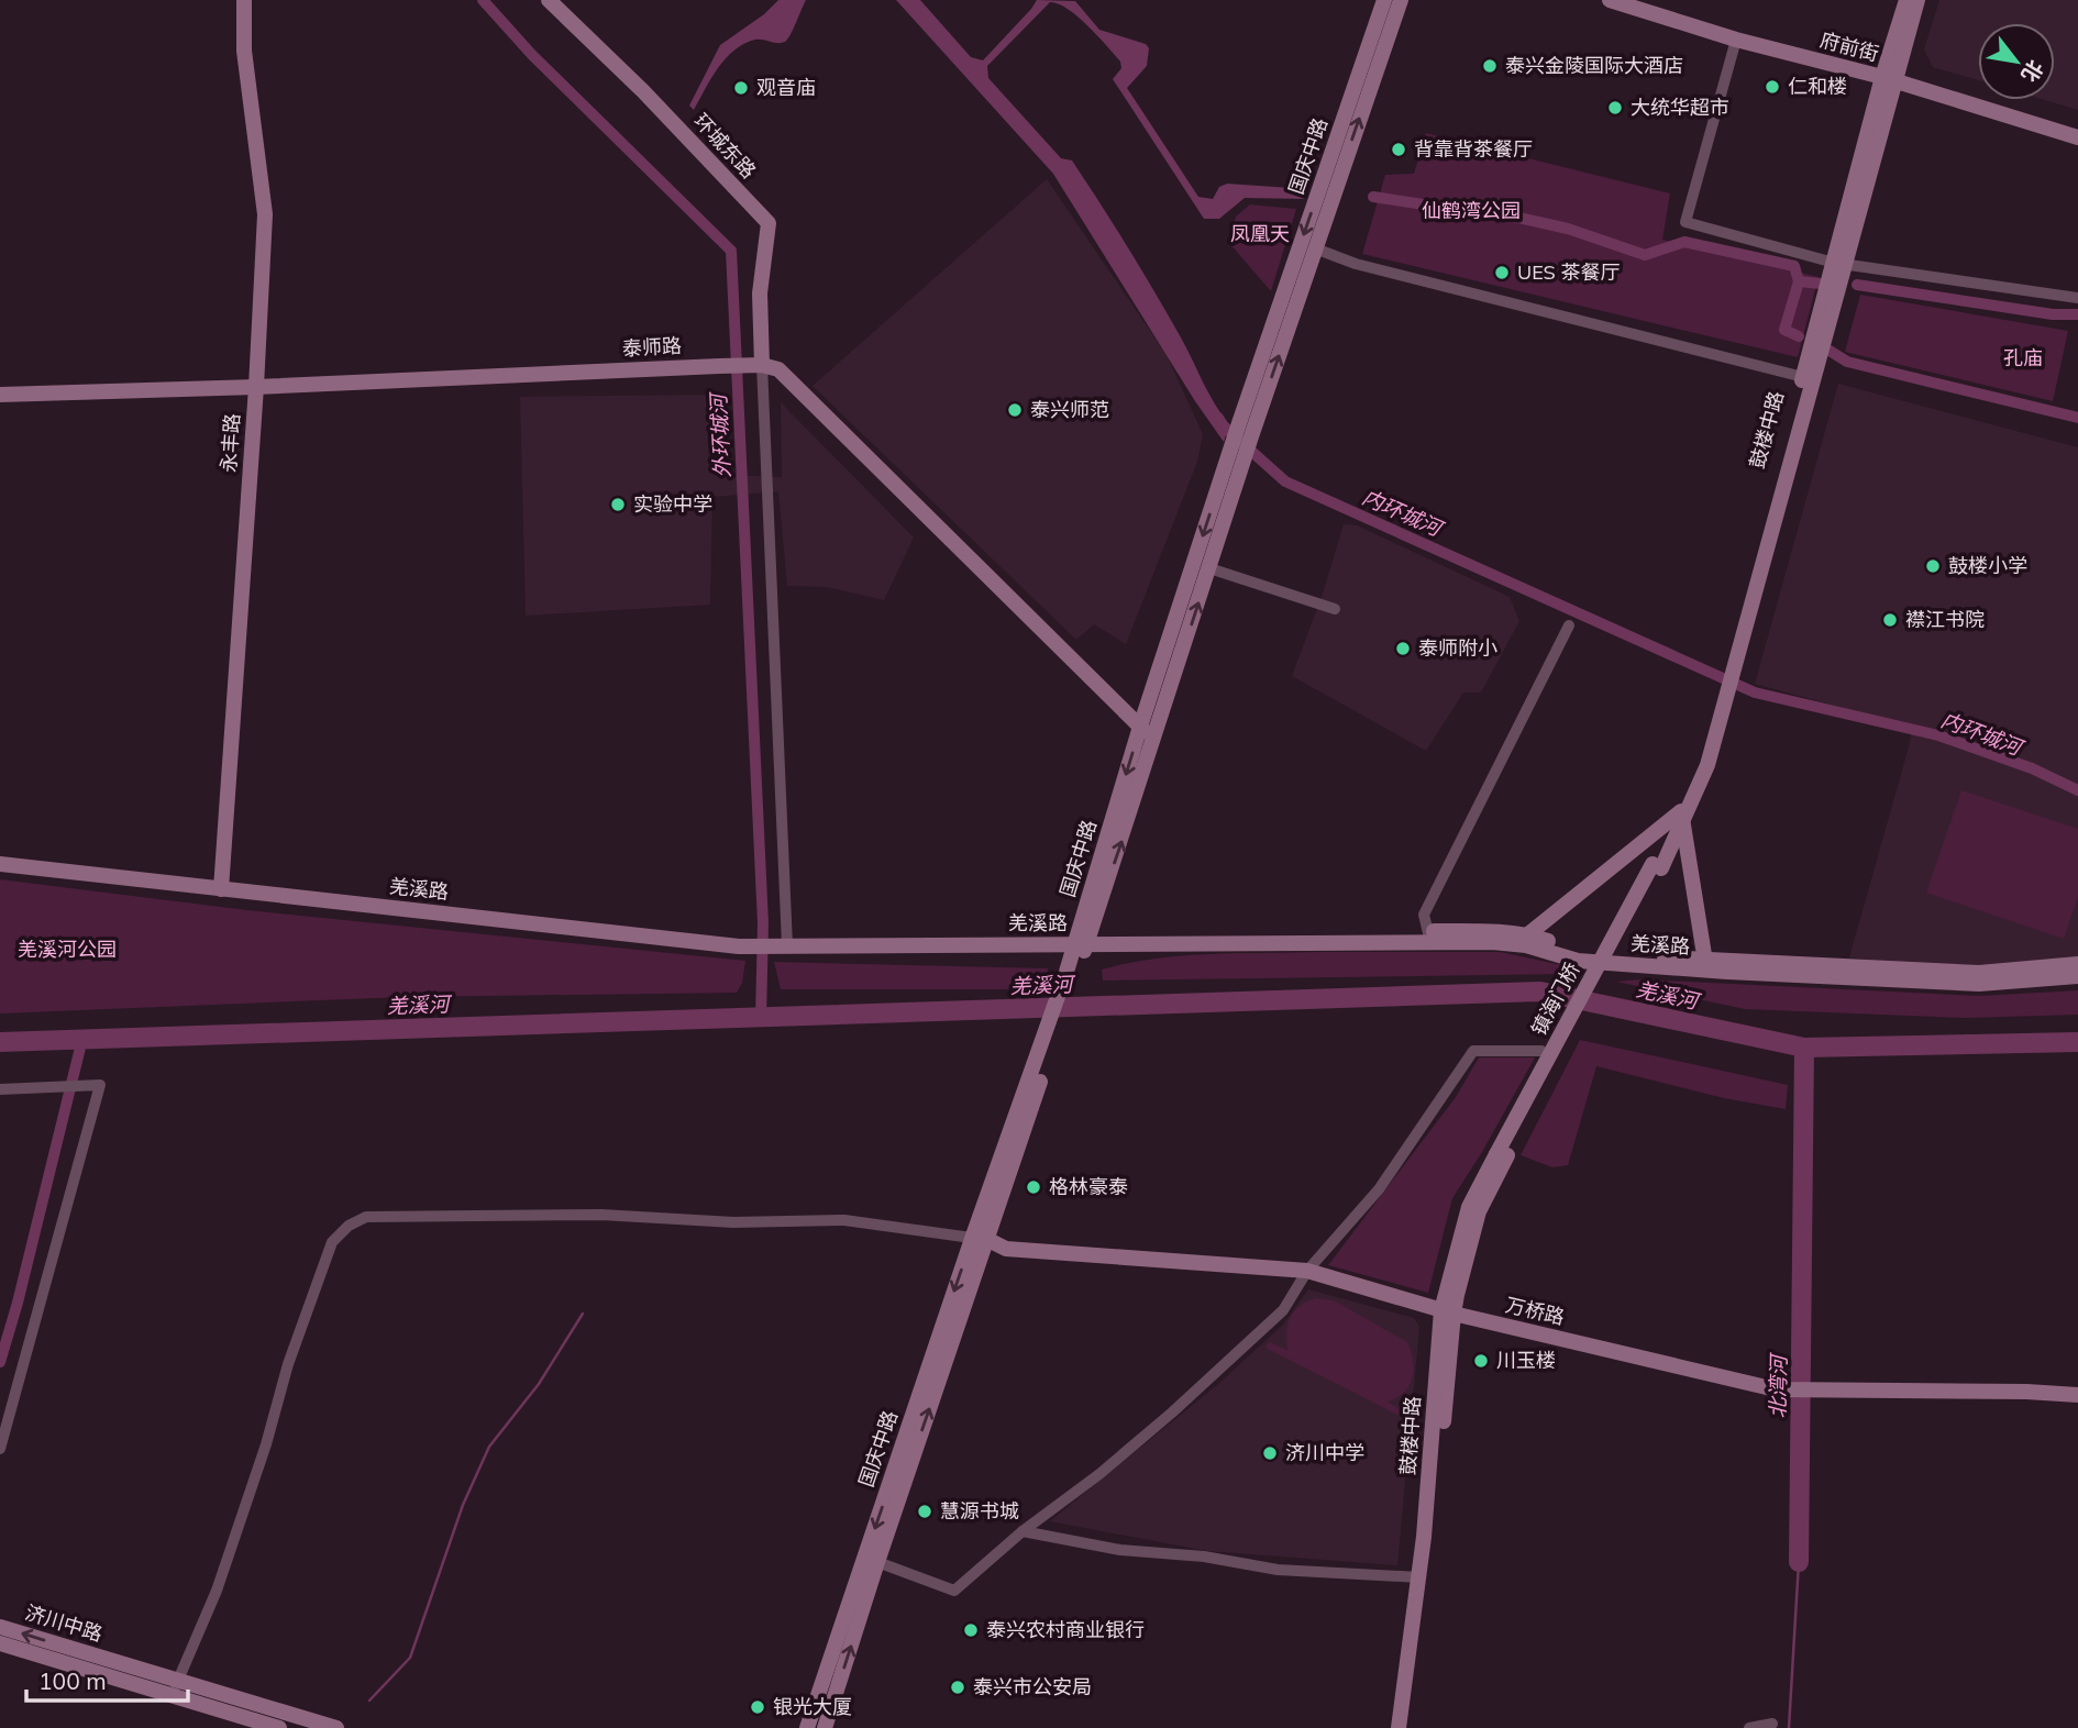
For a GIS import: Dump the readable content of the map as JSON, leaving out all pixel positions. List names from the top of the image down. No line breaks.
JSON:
{"streets":{"street":["府前街","环城东路","国庆中路","泰师路","鼓楼中路","永丰路","羌溪路","镇海门桥","万桥路","济川中路"]},"crossings":[["府前街","鼓楼中路"],["环城东路","泰师路"],["国庆中路","羌溪路"],["国庆中路","万桥路"],["泰师路","永丰路"],["鼓楼中路","镇海门桥"],["鼓楼中路","万桥路"],["永丰路","羌溪路"]],"water":["外环城河","内环城河","羌溪河","北湾河"],"parks":["仙鹤湾公园","凤凰天","孔庙","羌溪河公园"],"places":["泰兴金陵国际大酒店","仁和楼","观音庙","大统华超市","背靠背茶餐厅","UES 茶餐厅","泰兴师范","实验中学","鼓楼小学","襟江书院","泰师附小","格林豪泰","川玉楼","济川中学","慧源书城","泰兴农村商业银行","泰兴市公安局","银光大厦"],"scale_bar":"100 m","north":"bottom right"}
